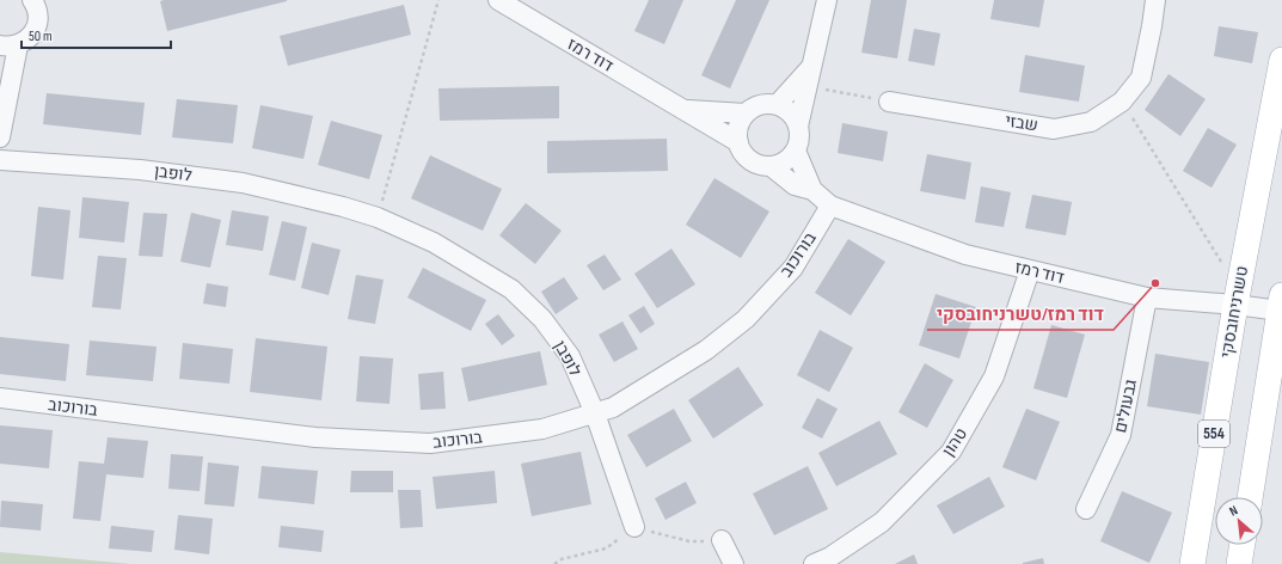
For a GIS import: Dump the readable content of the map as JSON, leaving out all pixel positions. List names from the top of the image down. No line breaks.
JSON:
{"streets":{"main road":["טשרניחובסקי","554"],"street":["דוד רמז","שבזי","לופבן","בורוכוב","גבעולים","טהון"]},"crossings":[["דוד רמז","בורוכוב"],["דוד רמז","טשרניחובסקי"],["דוד רמז","גבעולים"],["דוד רמז","טהון"],["לופבן","בורוכוב"]],"places":["דוד רמז/טשרניחובסקי"],"scale_bar":"50 m","north":"top left"}
